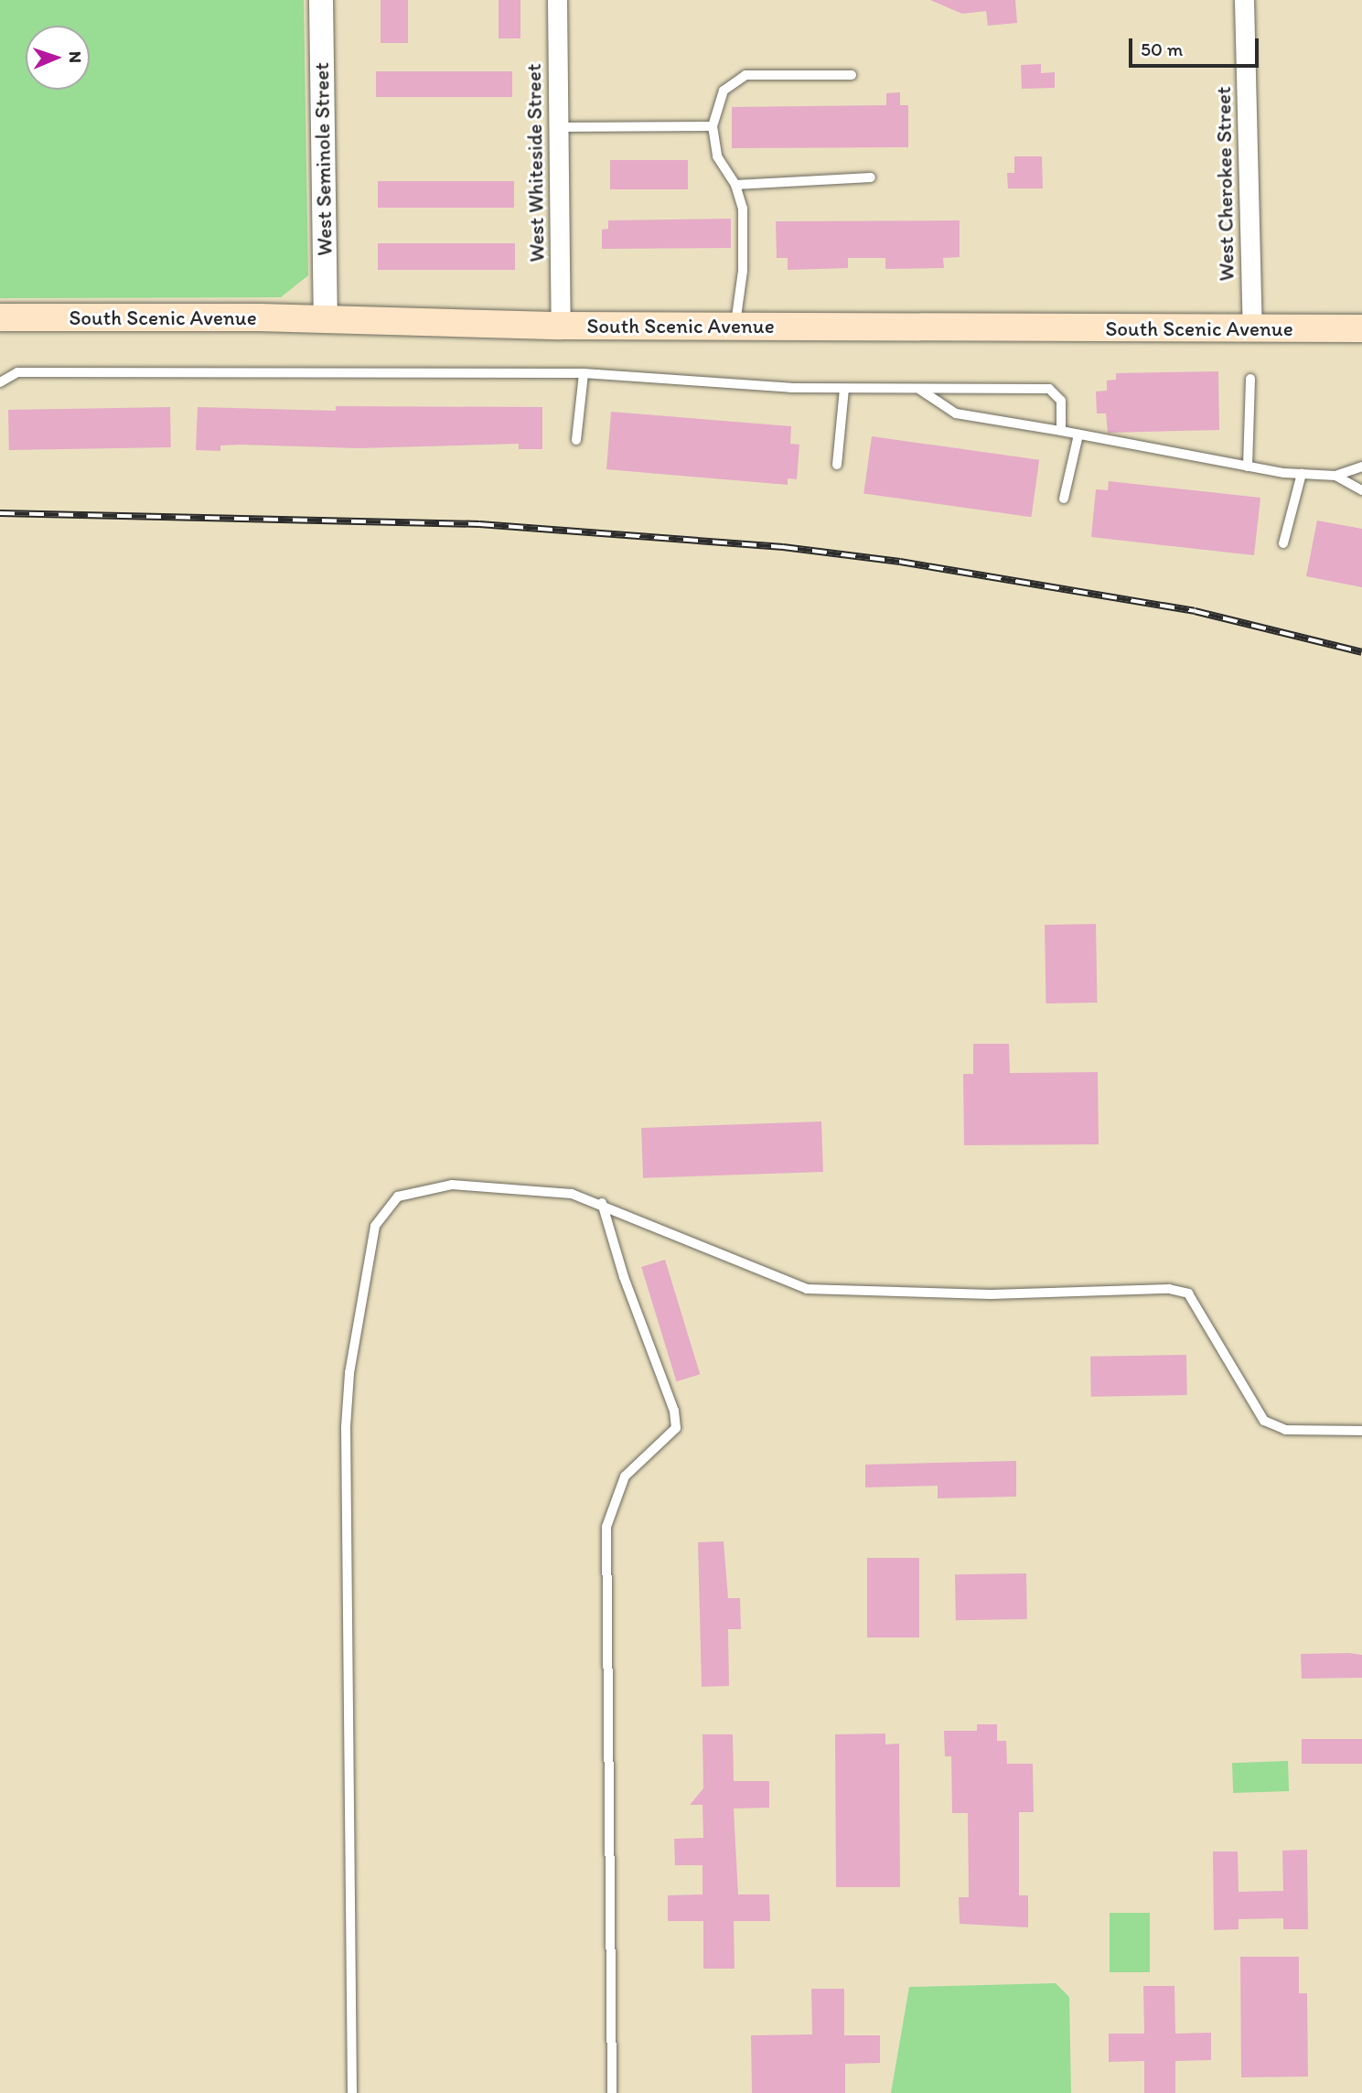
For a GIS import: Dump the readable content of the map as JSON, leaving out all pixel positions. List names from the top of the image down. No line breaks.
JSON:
{"streets":{"main road":["South Scenic Avenue"],"street":["West Seminole Street","West Whiteside Street","West Cherokee Street"]},"crossings":[["West Seminole Street","South Scenic Avenue"],["West Whiteside Street","South Scenic Avenue"],["West Cherokee Street","South Scenic Avenue"]],"scale_bar":"50 m","north":"right"}
